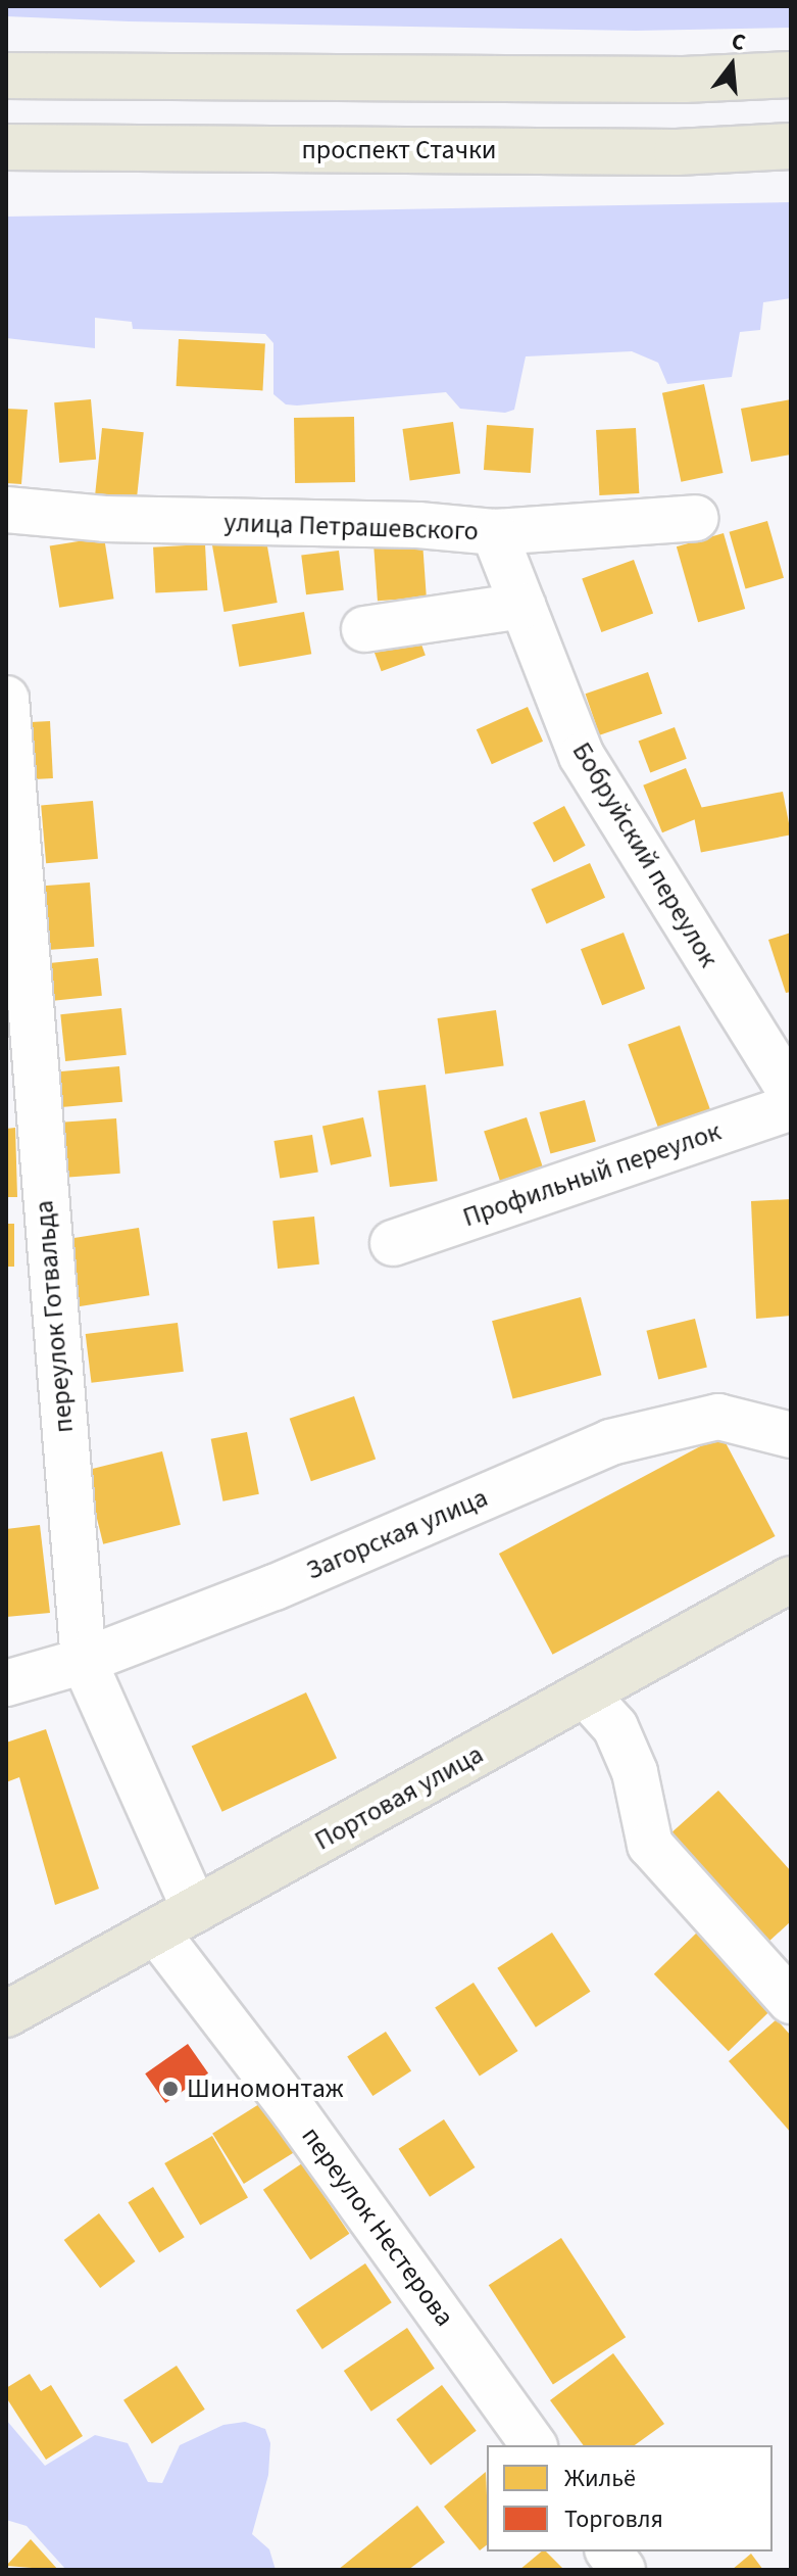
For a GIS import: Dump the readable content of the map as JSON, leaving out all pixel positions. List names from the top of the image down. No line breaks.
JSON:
{"streets":{"main road":["проспект Стачки","Портовая улица"],"street":["улица Петрашевского","Бобруйский переулок","Профильный переулок","переулок Готвальда","Загорская улица","переулок Нестерова"]},"crossings":[["улица Петрашевского","Бобруйский переулок"],["переулок Готвальда","Загорская улица"],["переулок Готвальда","Портовая улица"],["Портовая улица","переулок Нестерова"]],"places":["Шиномонтаж"],"legend":["Жильё","Торговля"],"north":"top"}
